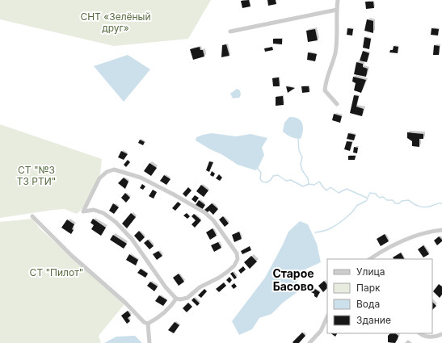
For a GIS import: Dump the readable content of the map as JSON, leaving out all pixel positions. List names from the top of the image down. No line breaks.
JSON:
{"districts":["Старое Басово"],"parks":["СНТ «Зелёный друг»","СТ \"№3 ТЗ РТИ\"","СТ \"Пилот\""],"legend":["Улица","Парк","Вода","Здание"]}
